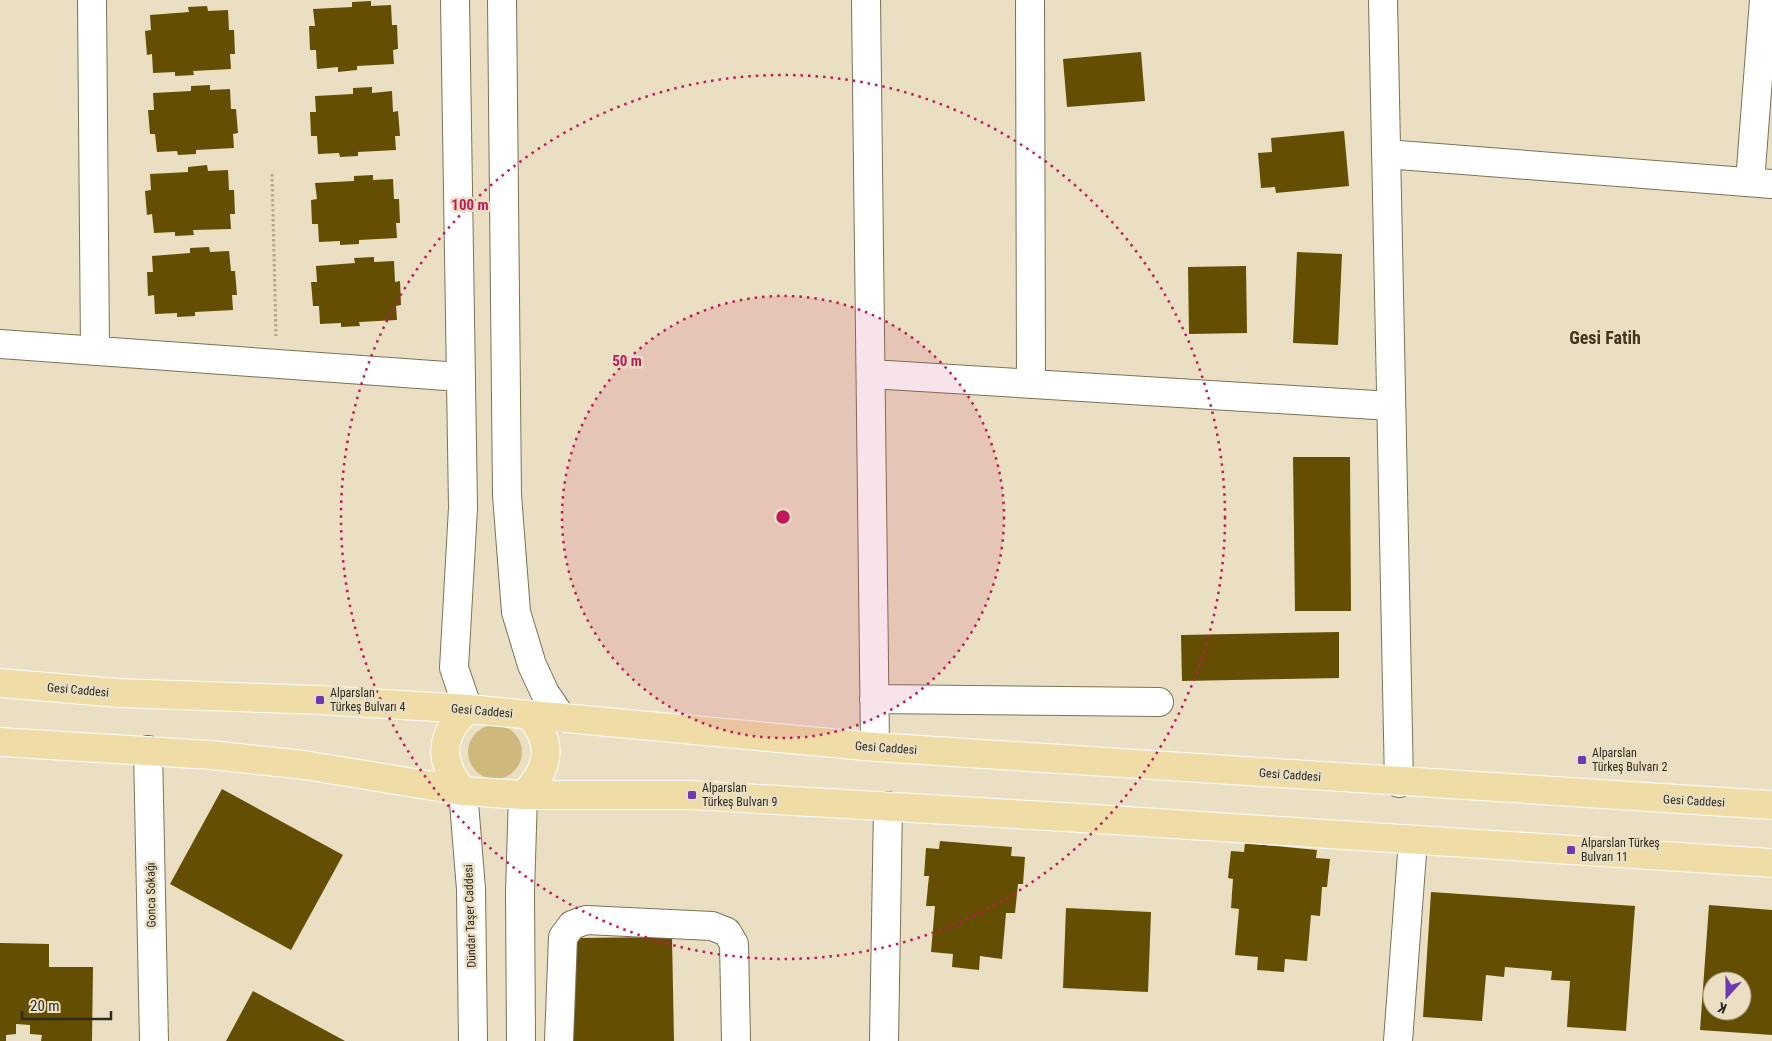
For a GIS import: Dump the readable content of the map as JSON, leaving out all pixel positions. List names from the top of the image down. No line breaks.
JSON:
{"streets":{"main road":["Gesi Caddesi"],"street":["Gonca Sokağı","Dündar Taşer Caddesi"]},"crossings":[["Gesi Caddesi","Dündar Taşer Caddesi"]],"districts":["Gesi Fatih"],"places":{"transit":["Alparslan Türkeş Bulvarı 4","Alparslan Türkeş Bulvarı 2","Alparslan Türkeş Bulvarı 9","Alparslan Türkeş Bulvarı 11"]},"scale_bar":"20 m","north":"bottom","rings":["100 m","50 m"]}
